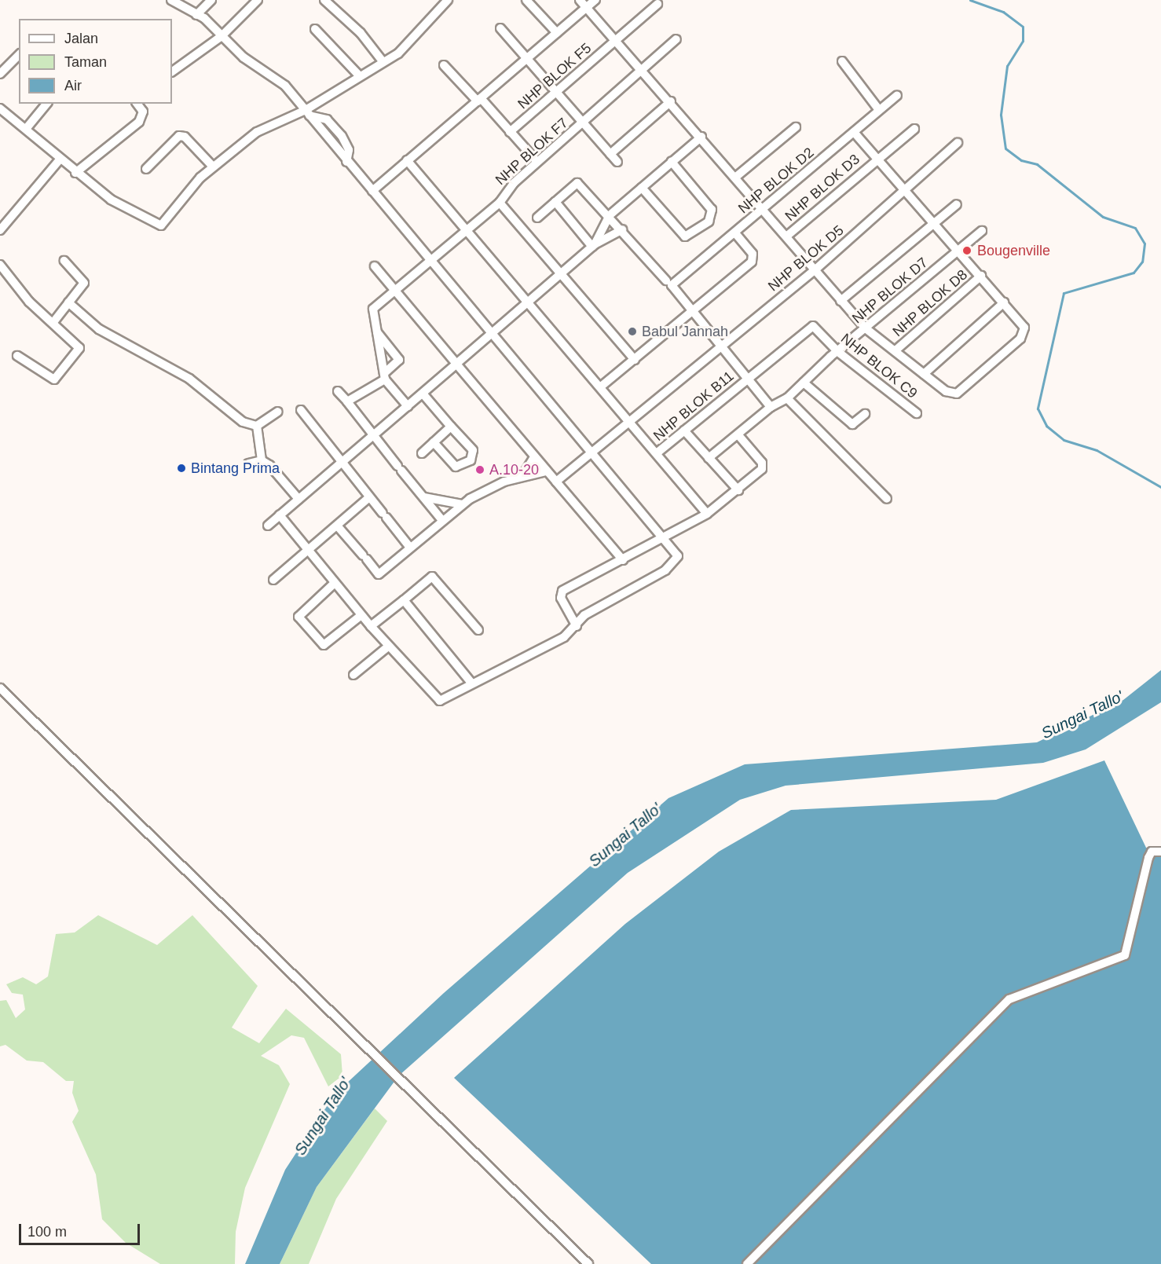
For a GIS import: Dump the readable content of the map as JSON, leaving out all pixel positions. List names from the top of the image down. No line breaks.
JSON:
{"streets":{"street":["NHP BLOK F5","NHP BLOK F7","NHP BLOK D2","NHP BLOK D3","NHP BLOK D5","NHP BLOK D7","NHP BLOK D8","NHP BLOK C9","NHP BLOK B11"]},"crossings":[["NHP BLOK D5","NHP BLOK B11"],["NHP BLOK D7","NHP BLOK C9"],["NHP BLOK C9","NHP BLOK B11"]],"water":["Sungai Tallo'"],"places":["Bougenville","Babul Jannah","Bintang Prima","A.10-20"],"legend":["Jalan","Taman","Air"],"scale_bar":"100 m"}
